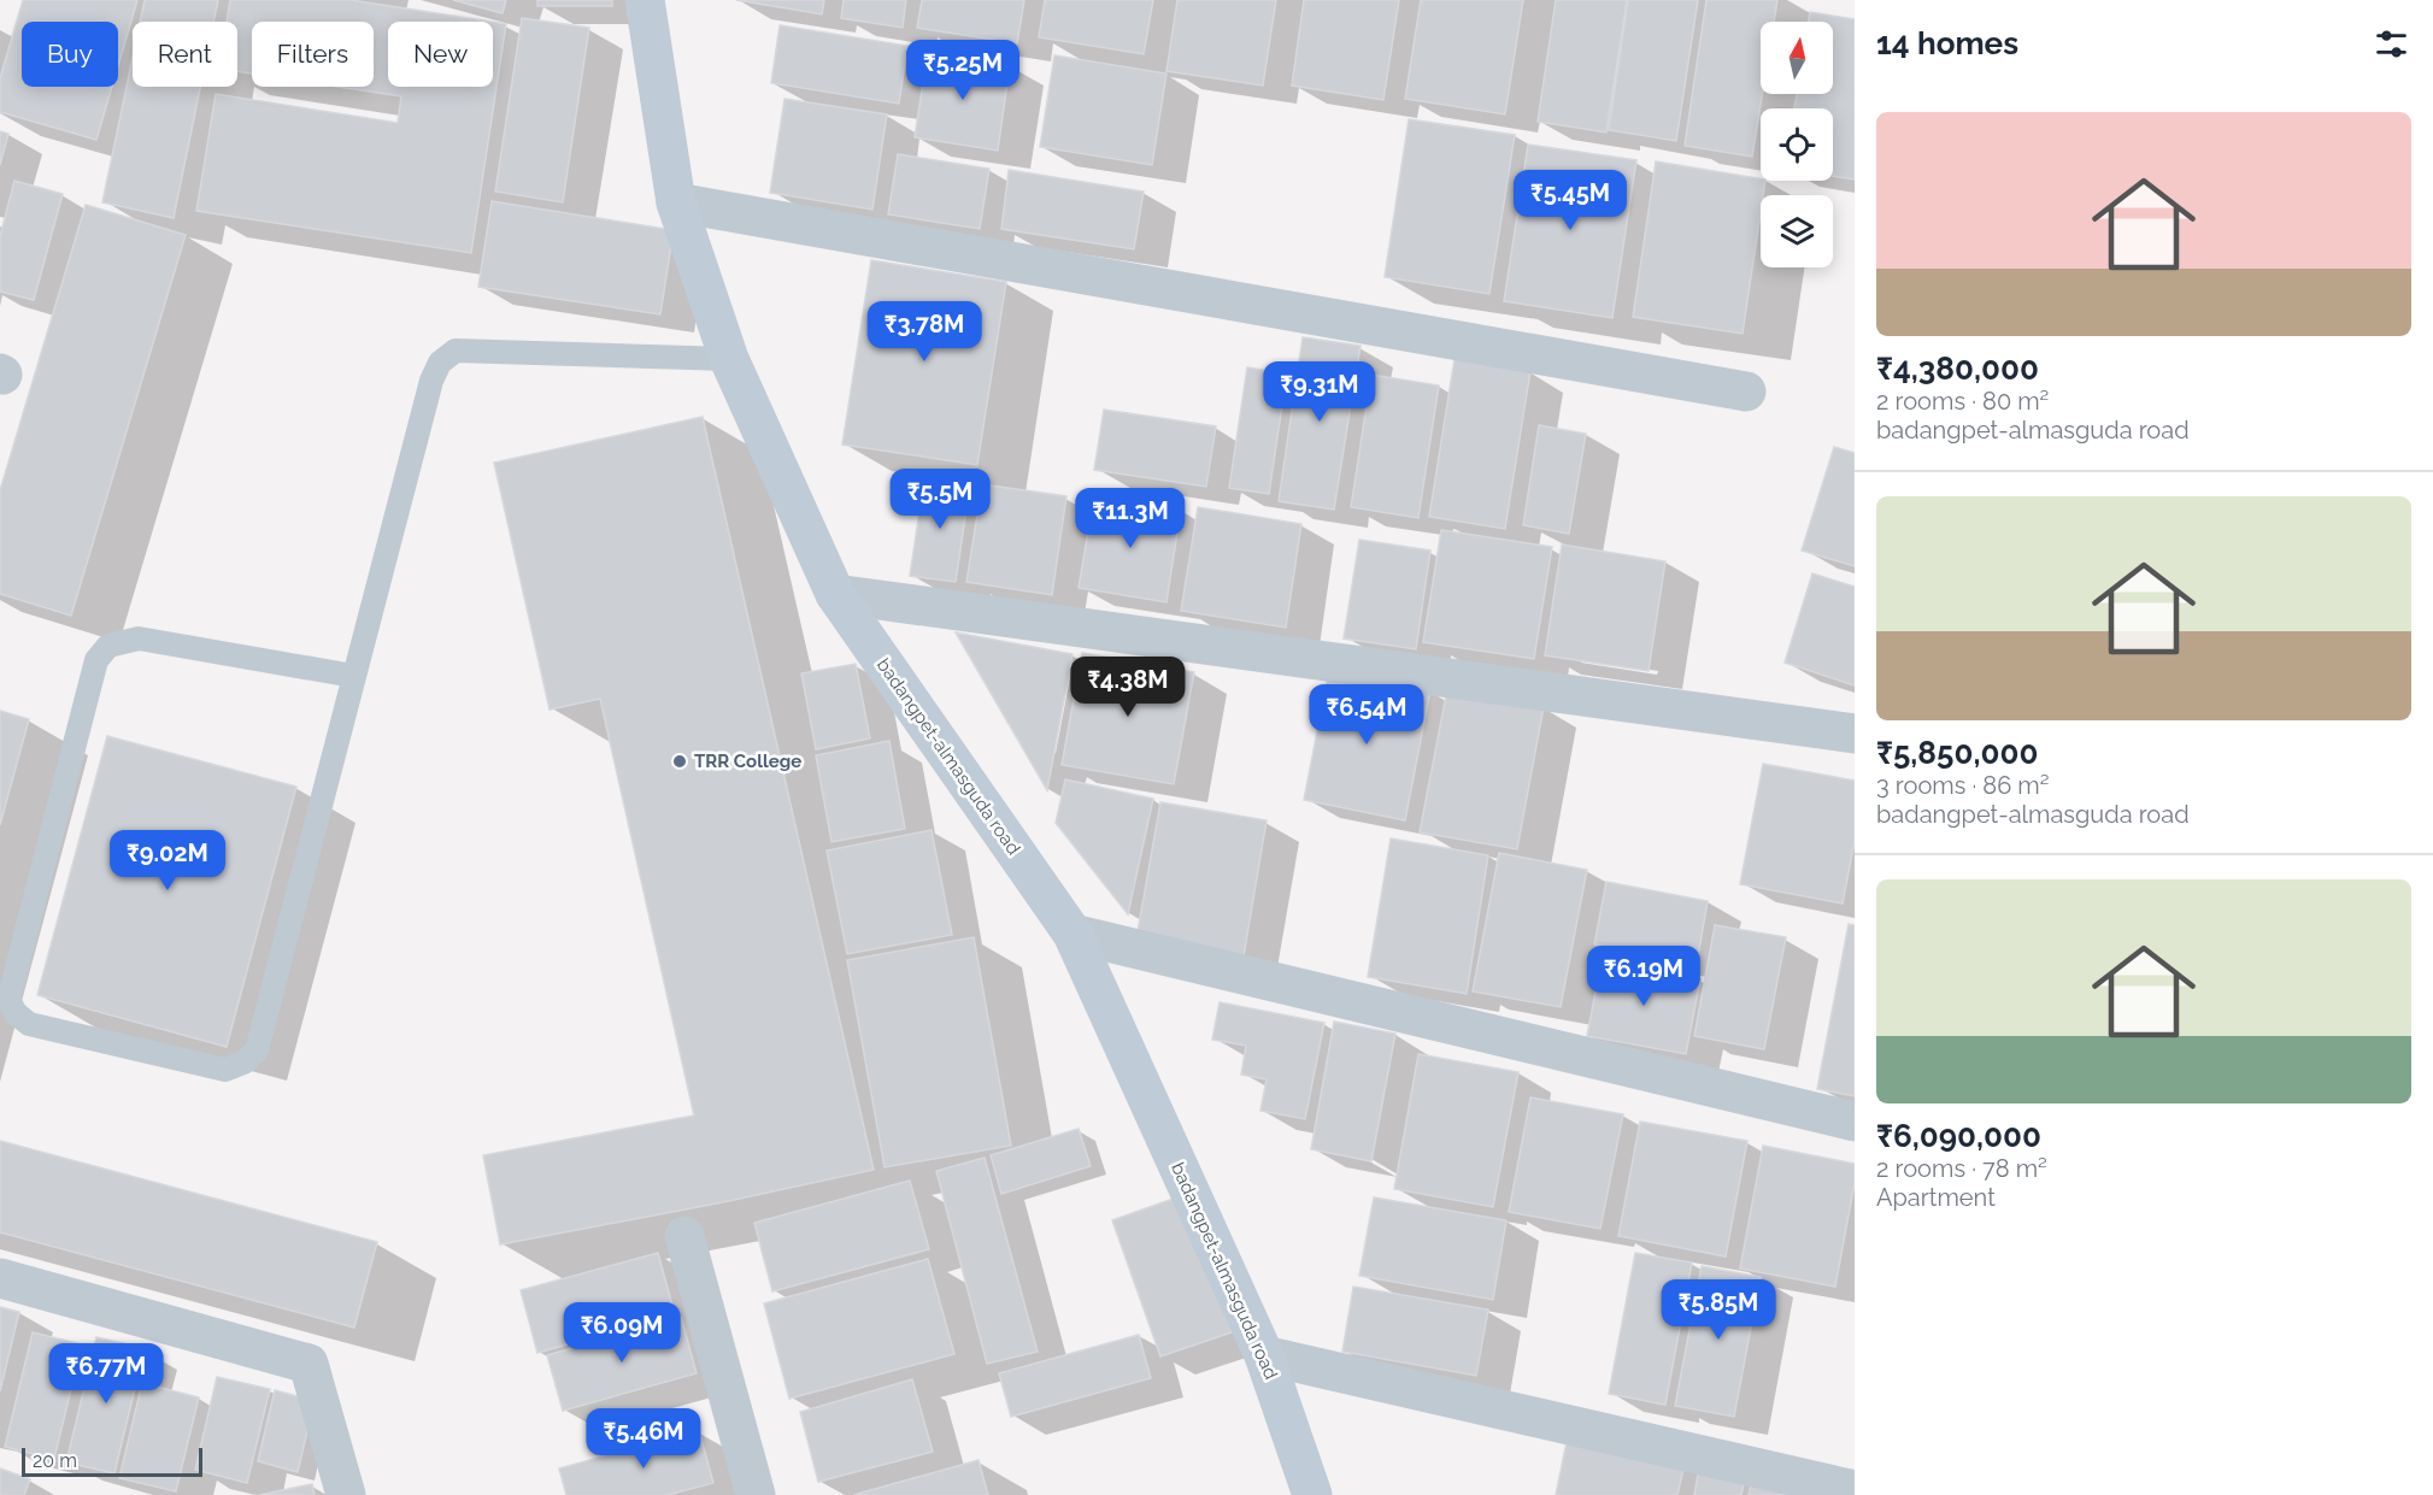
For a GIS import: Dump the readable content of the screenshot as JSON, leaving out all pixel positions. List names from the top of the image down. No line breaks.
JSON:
{"streets":{"street":["badangpet-almasguda road"]},"places":["TRR College"],"scale_bar":"20 m","north":"top","page":{"heading":"14 homes","chip":["Buy","Rent","Filters","New"],"price":["₹5.25M","₹5.45M","₹3.78M","₹9.31M","₹5.5M","₹11.3M","₹4.38M","₹6.54M","₹9.02M","₹6.19M","₹5.85M","₹6.09M","₹6.77M","₹5.46M"],"list":[{"name":"₹4,380,000","note":"2 rooms · 80 m² · badangpet-almasguda road"},{"name":"₹5,850,000","note":"3 rooms · 86 m² · badangpet-almasguda road"},{"name":"₹6,090,000","note":"2 rooms · 78 m² · Apartment"}],"scale":"20 m"}}
